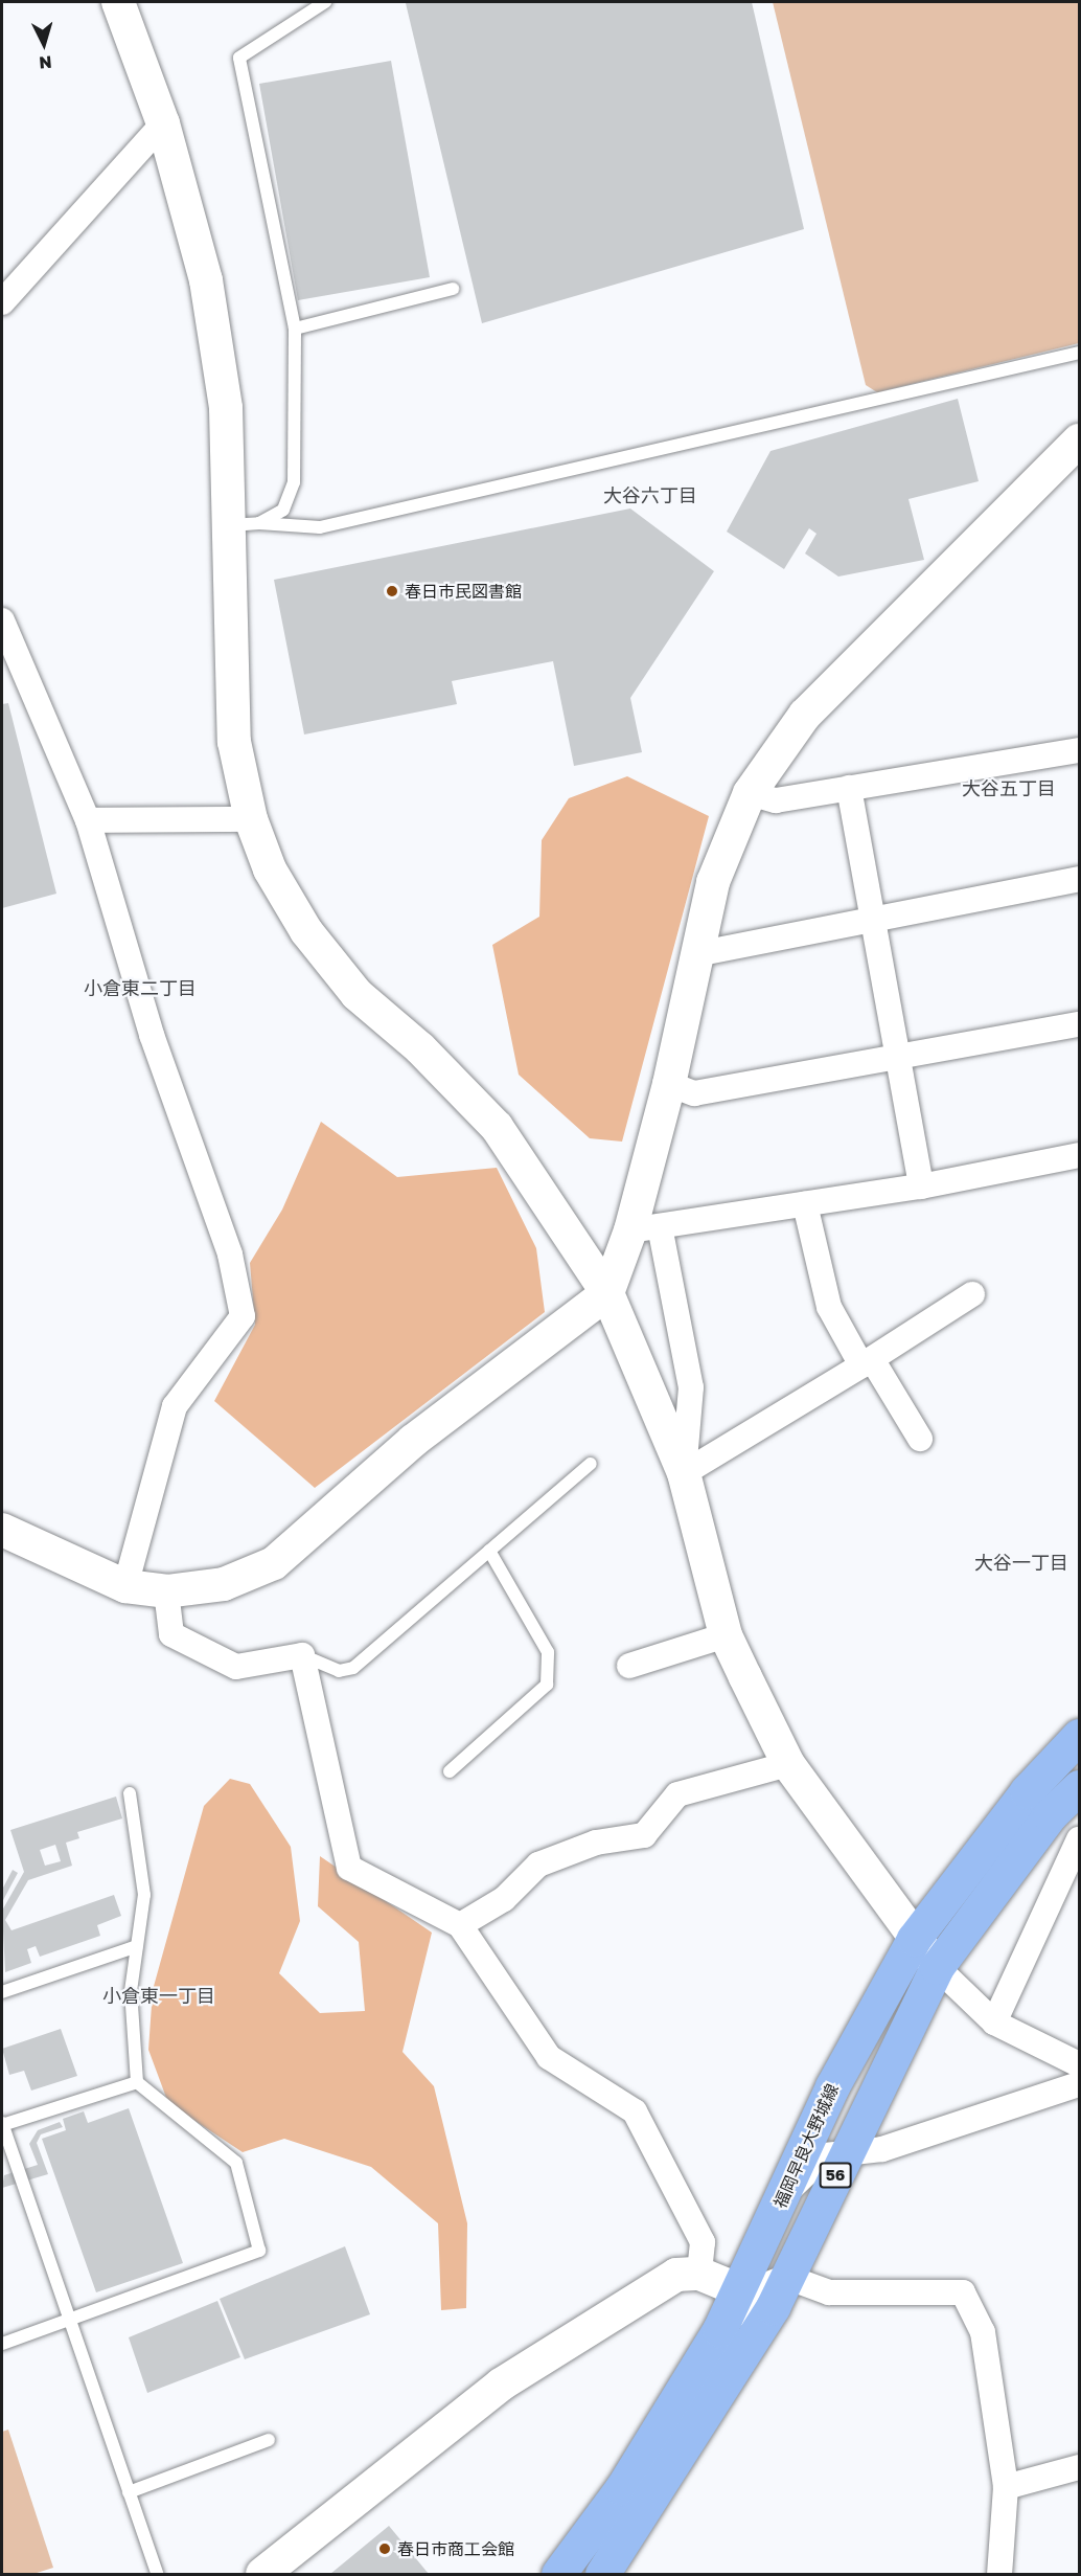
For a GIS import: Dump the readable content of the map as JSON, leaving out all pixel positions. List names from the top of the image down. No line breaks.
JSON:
{"streets":{"main road":["福岡早良大野城線","56"]},"districts":["大谷六丁目","大谷五丁目","小倉東二丁目","大谷一丁目","小倉東一丁目"],"places":["春日市民図書館","春日市商工会館"],"north":"bottom"}
